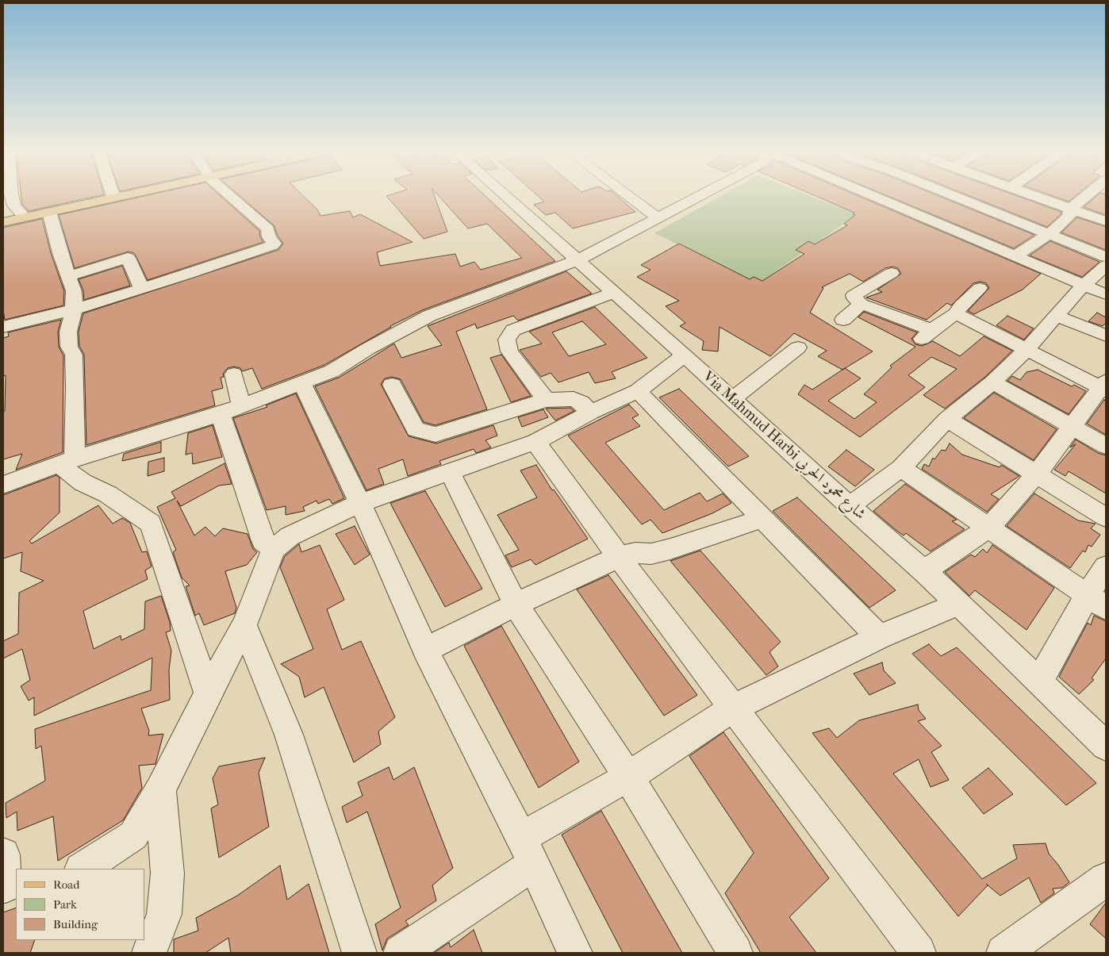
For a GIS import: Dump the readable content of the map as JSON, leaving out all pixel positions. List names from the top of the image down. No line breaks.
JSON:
{"streets":{"street":["Via Mahmud Harbi شارع محمود الحربي"]},"legend":["Road","Park","Building"]}
